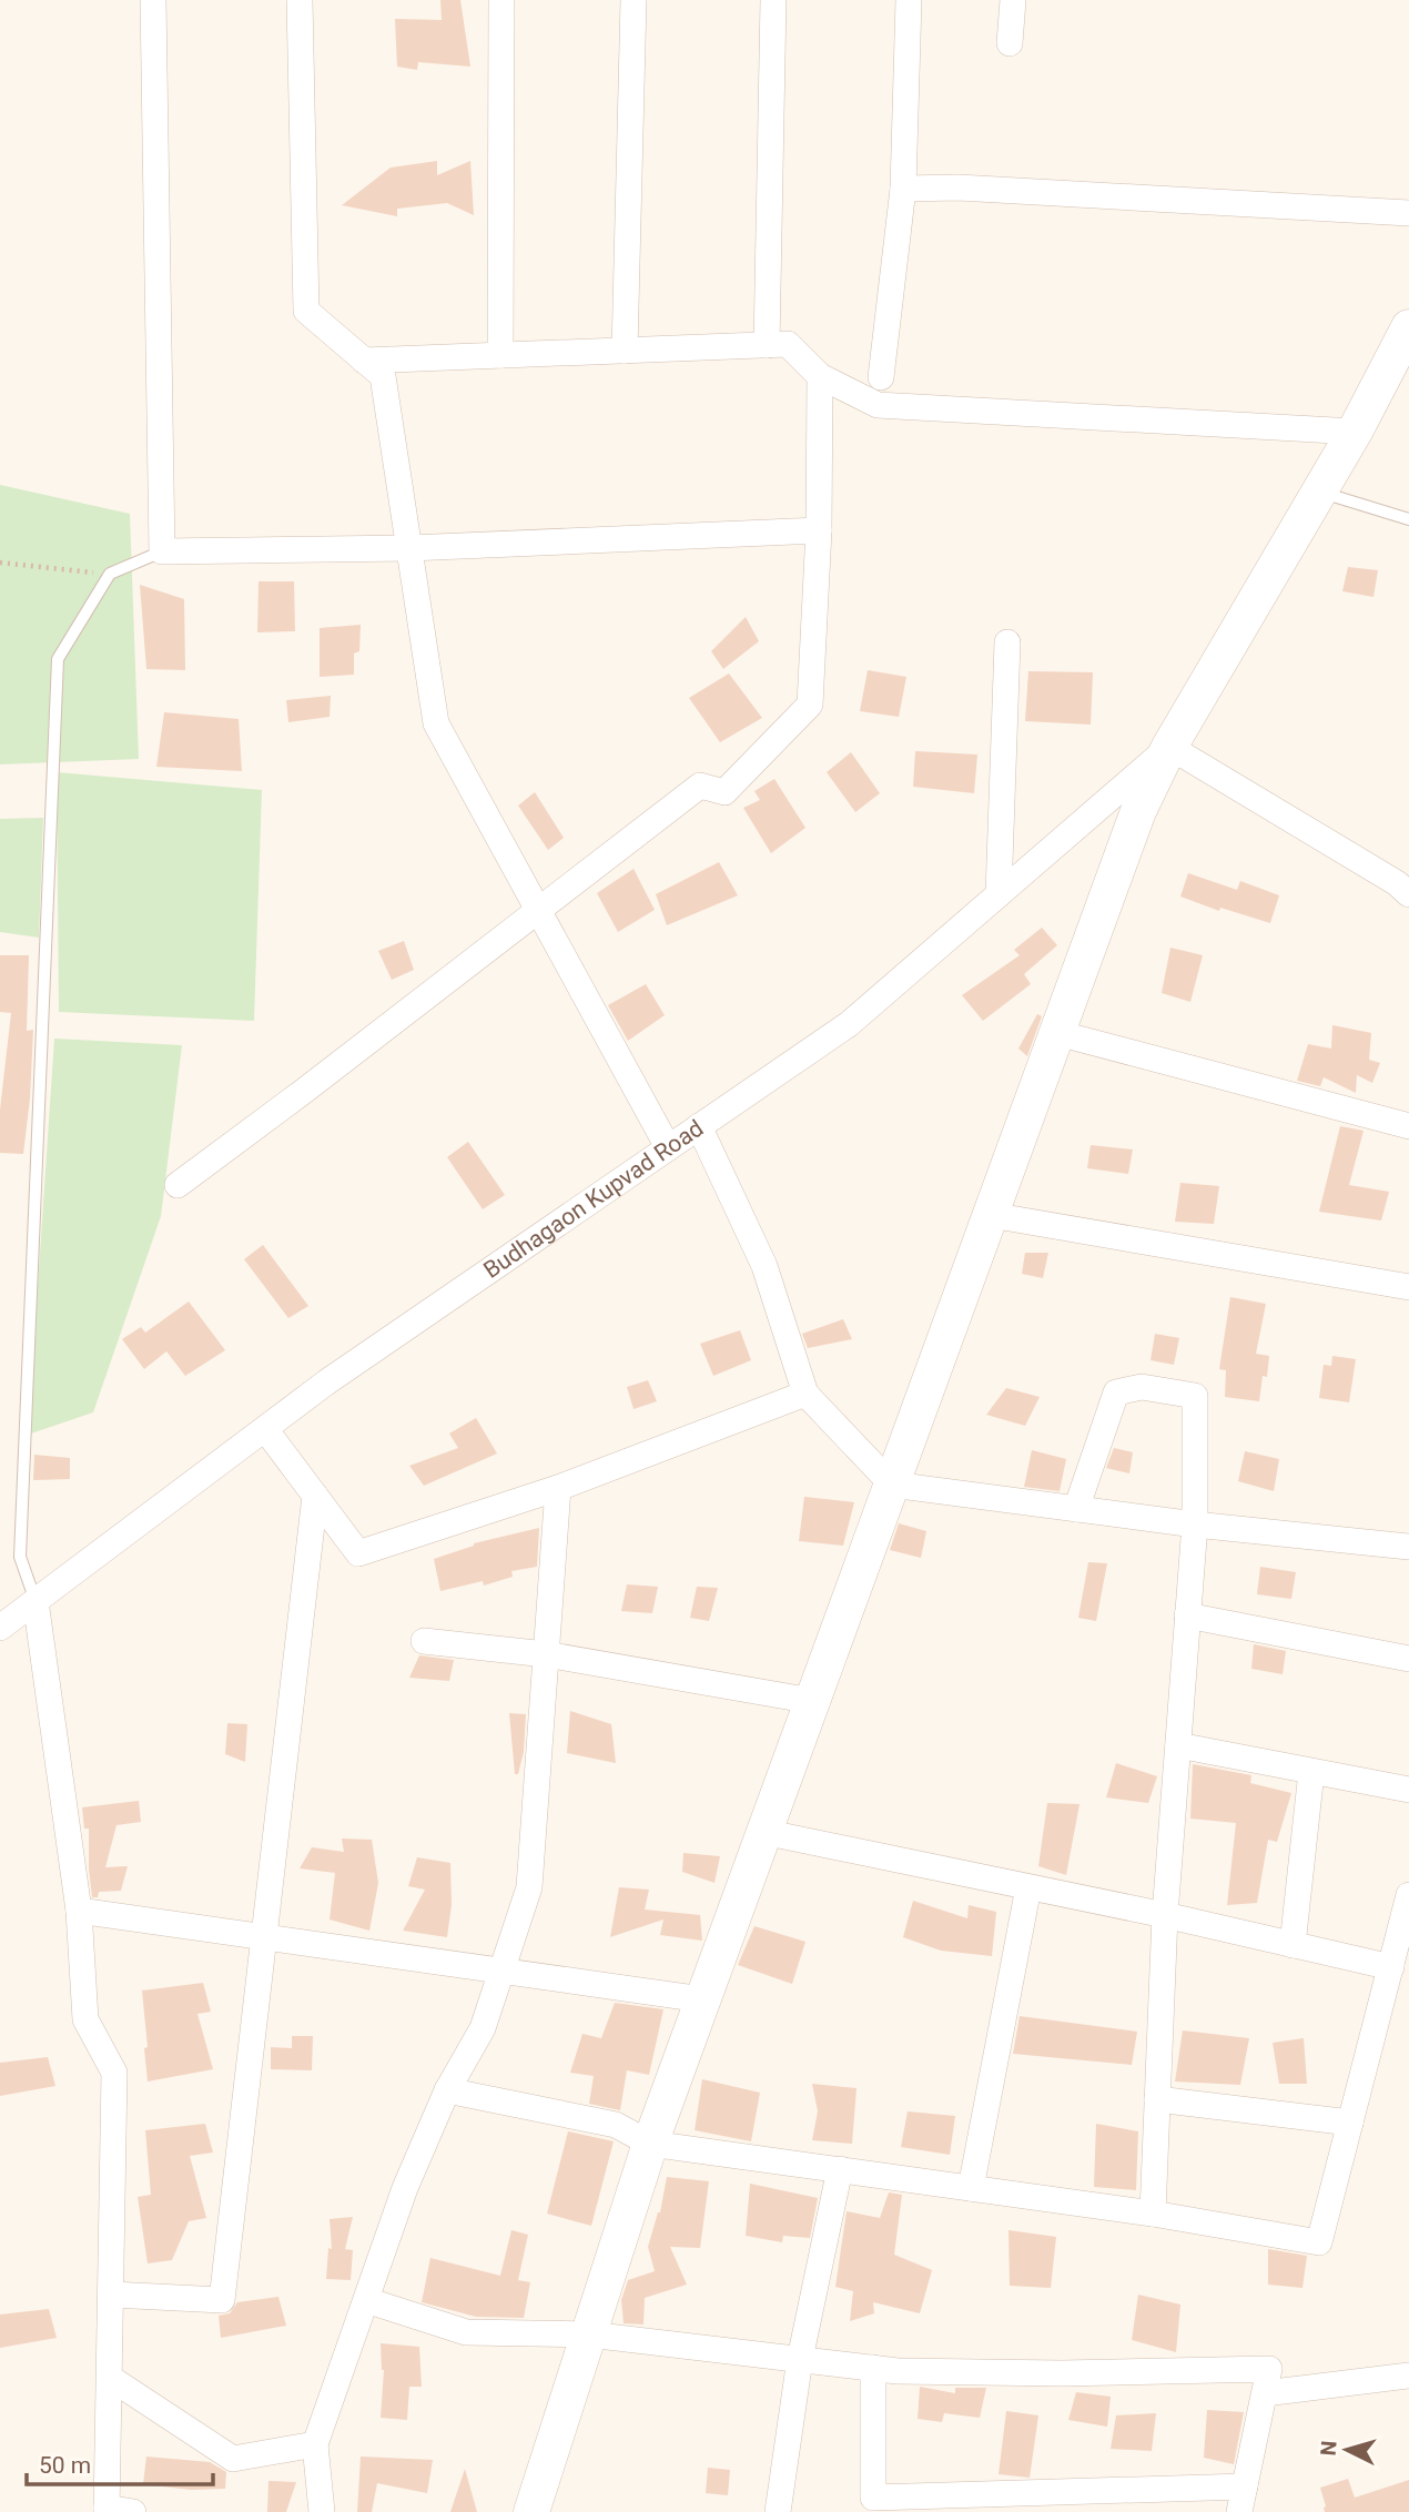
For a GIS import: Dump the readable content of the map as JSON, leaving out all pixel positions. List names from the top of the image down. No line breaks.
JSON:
{"streets":{"street":["Budhagaon Kupvad Road"]},"scale_bar":"50 m","north":"left"}
